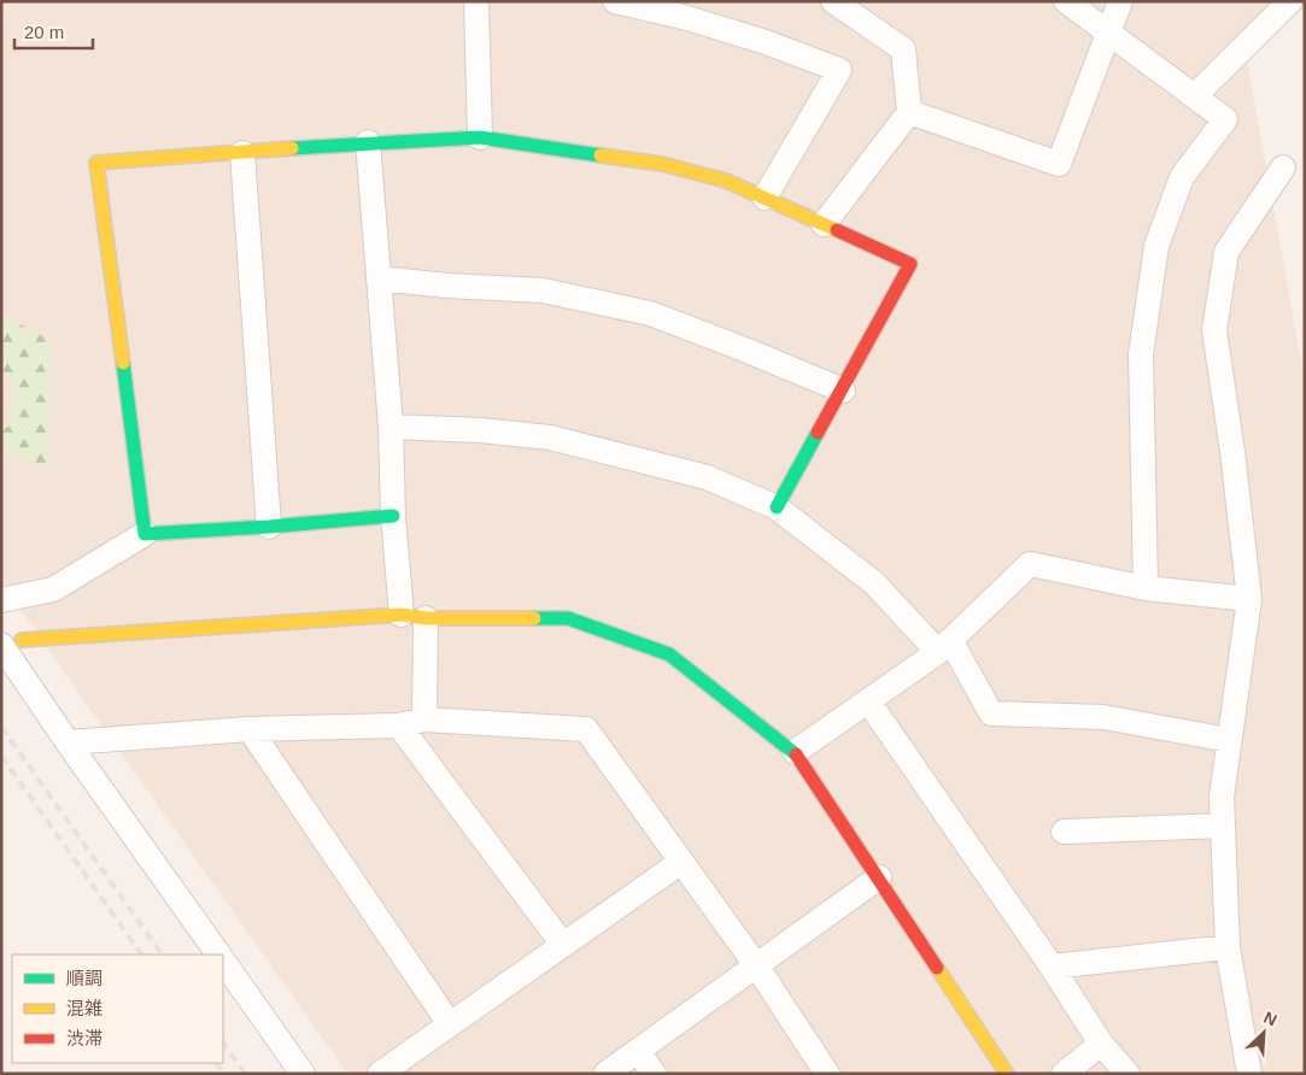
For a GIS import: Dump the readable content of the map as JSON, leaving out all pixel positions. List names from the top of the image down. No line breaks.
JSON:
{"legend":["順調","混雑","渋滞"],"scale_bar":"20 m","north":"top right"}
